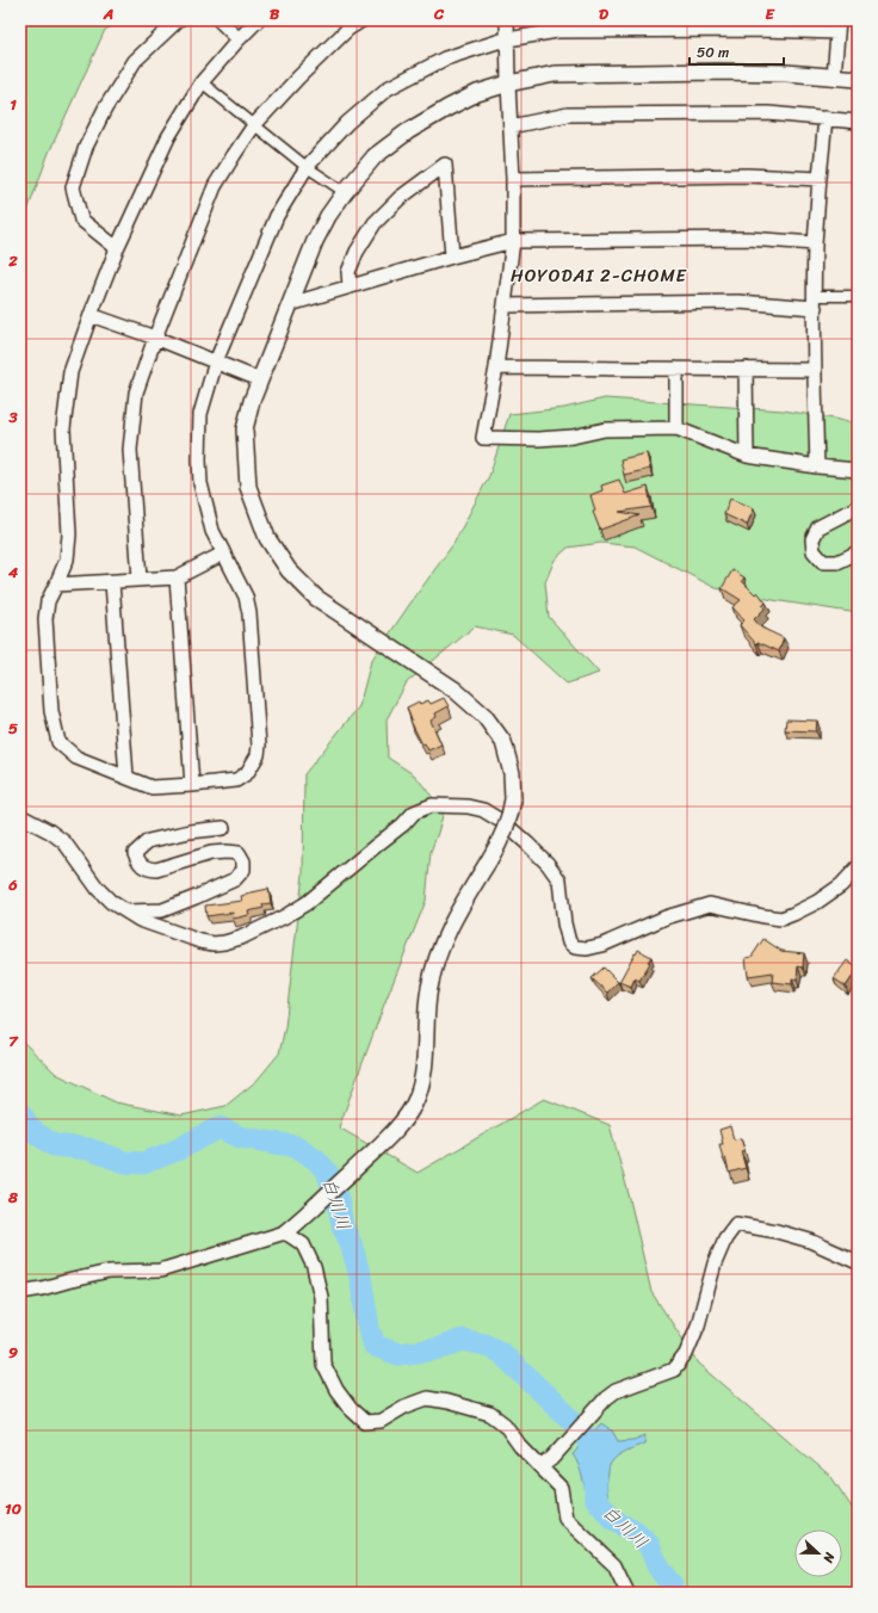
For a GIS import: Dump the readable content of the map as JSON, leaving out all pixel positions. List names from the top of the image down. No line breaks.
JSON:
{"districts":["HOYODAI 2-CHOME"],"water":["白川川"],"scale_bar":"50 m","north":"right","grid":{"columns":["A","B","C","D","E"],"rows":["1","2","3","4","5","6","7","8","9","10"]}}
